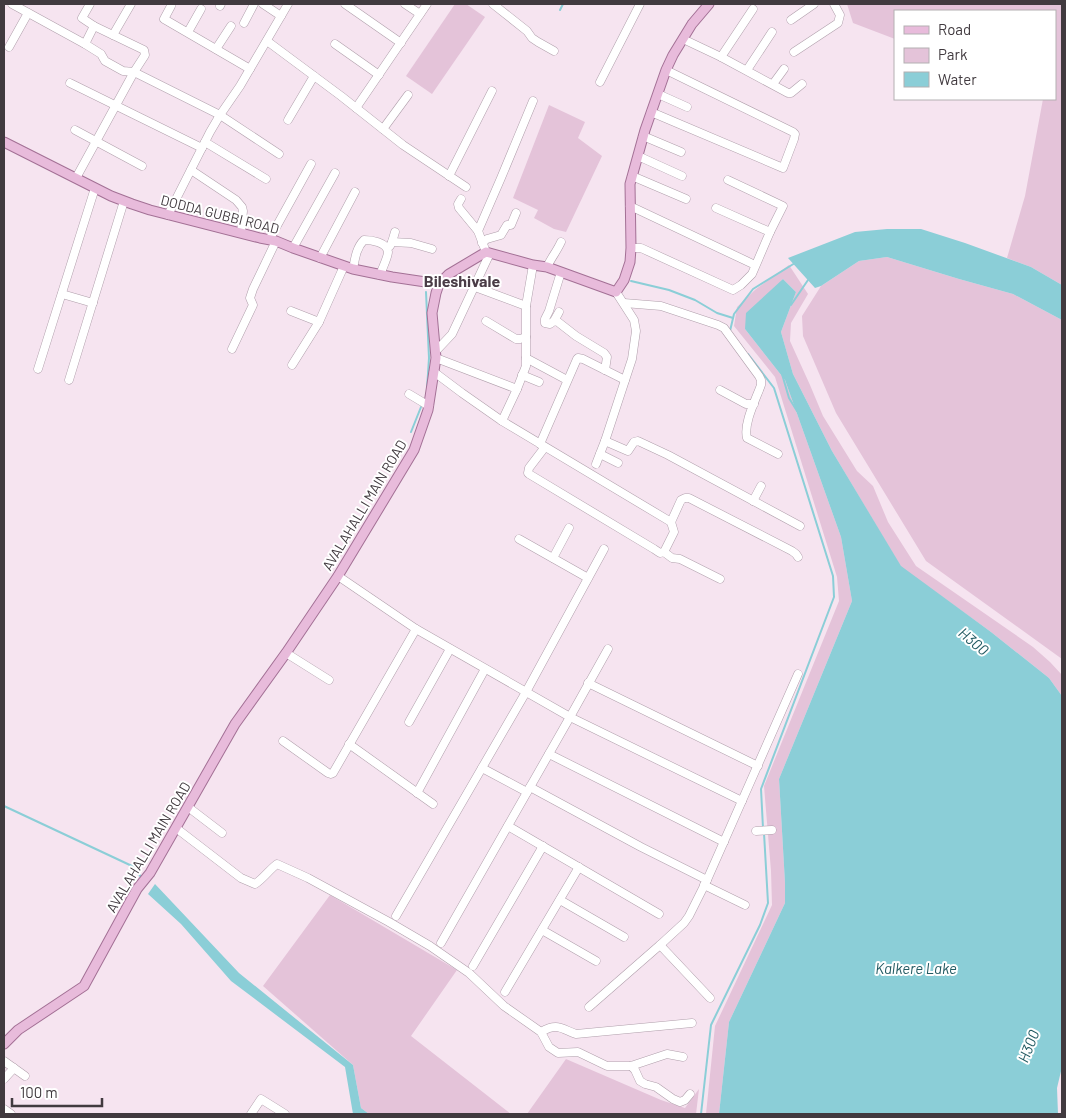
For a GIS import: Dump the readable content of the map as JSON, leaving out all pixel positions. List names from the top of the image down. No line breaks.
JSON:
{"streets":{"main road":["DODDA GUBBI ROAD","AVALAHALLI MAIN ROAD"]},"crossings":[["DODDA GUBBI ROAD","AVALAHALLI MAIN ROAD"]],"districts":["Bileshivale"],"water":["H300","Kalkere Lake"],"legend":["Road","Park","Water"],"scale_bar":"100 m"}
